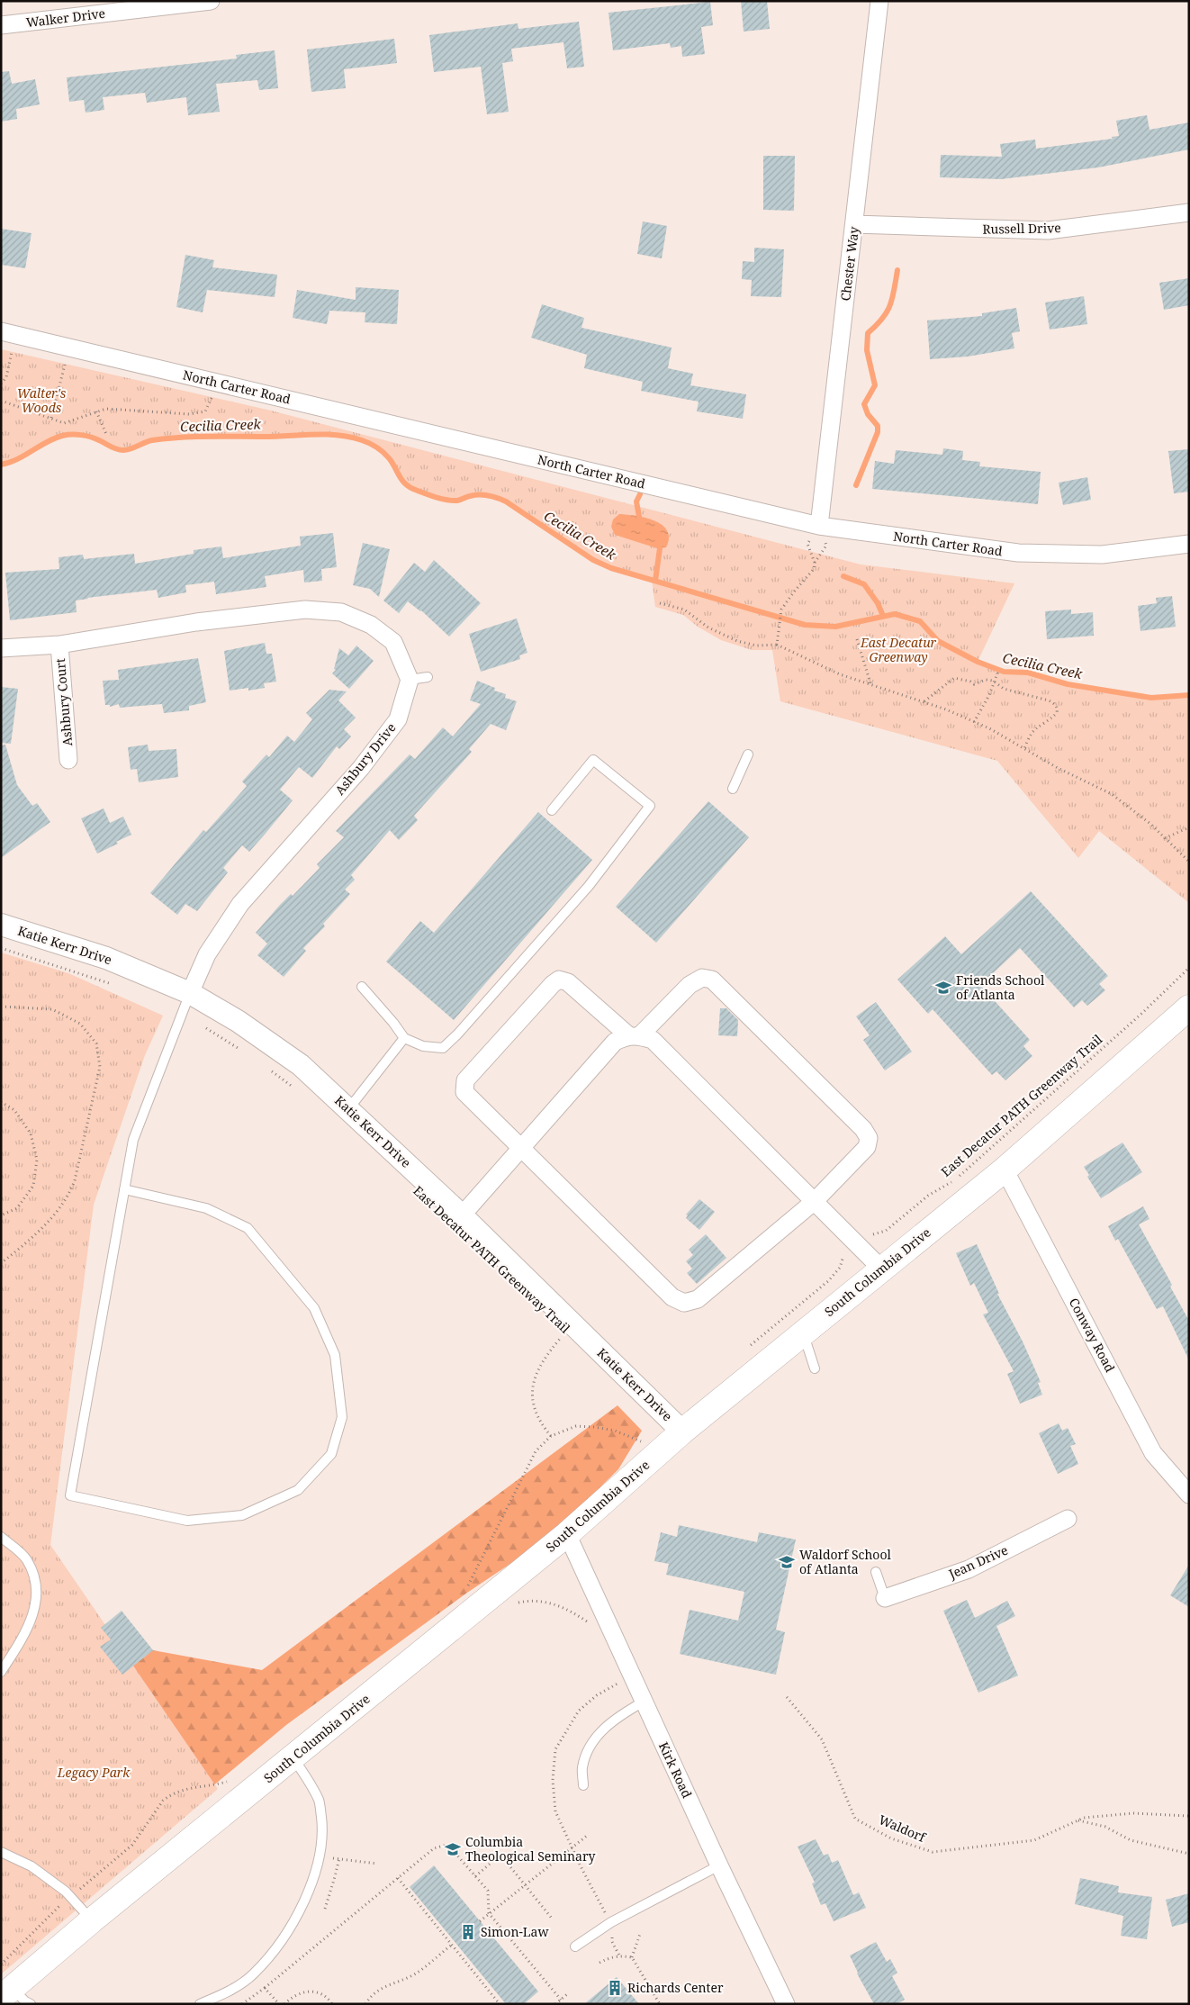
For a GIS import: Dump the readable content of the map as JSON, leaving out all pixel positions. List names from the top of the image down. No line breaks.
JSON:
{"streets":{"main road":["South Columbia Drive"],"street":["Walker Drive","Russell Drive","Chester Way","North Carter Road","Ashbury Court","Ashbury Drive","Katie Kerr Drive","Conway Road","Jean Drive","Kirk Road"],"path":["East Decatur PATH Greenway Trail","Waldorf"]},"crossings":[["Russell Drive","Chester Way"],["Chester Way","North Carter Road"],["Ashbury Drive","Katie Kerr Drive"],["Katie Kerr Drive","South Columbia Drive"],["South Columbia Drive","Conway Road"],["South Columbia Drive","Kirk Road"]],"water":["Cecilia Creek"],"parks":["Walter's Woods","East Decatur Greenway","Legacy Park"],"places":{"school or university":["Friends School of Atlanta","Waldorf School of Atlanta","Columbia Theological Seminary"],"building":["Simon-Law","Richards Center"]}}
